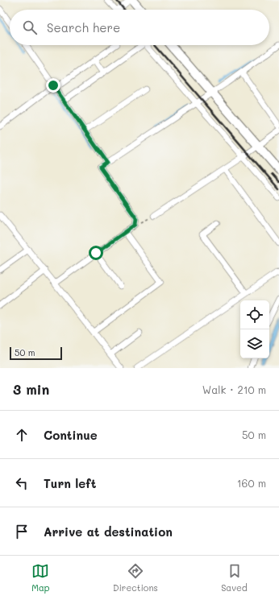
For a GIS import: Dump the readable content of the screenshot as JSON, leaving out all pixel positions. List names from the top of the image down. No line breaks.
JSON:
{"scale_bar":"50 m","page":{"search":"Search here","scale":"50 m","heading":["3 min","Walk · 210 m"],"list":[["Continue","50 m"],["Turn left","160 m"],"Arrive at destination"],"nav":["Map","Directions","Saved"]}}
